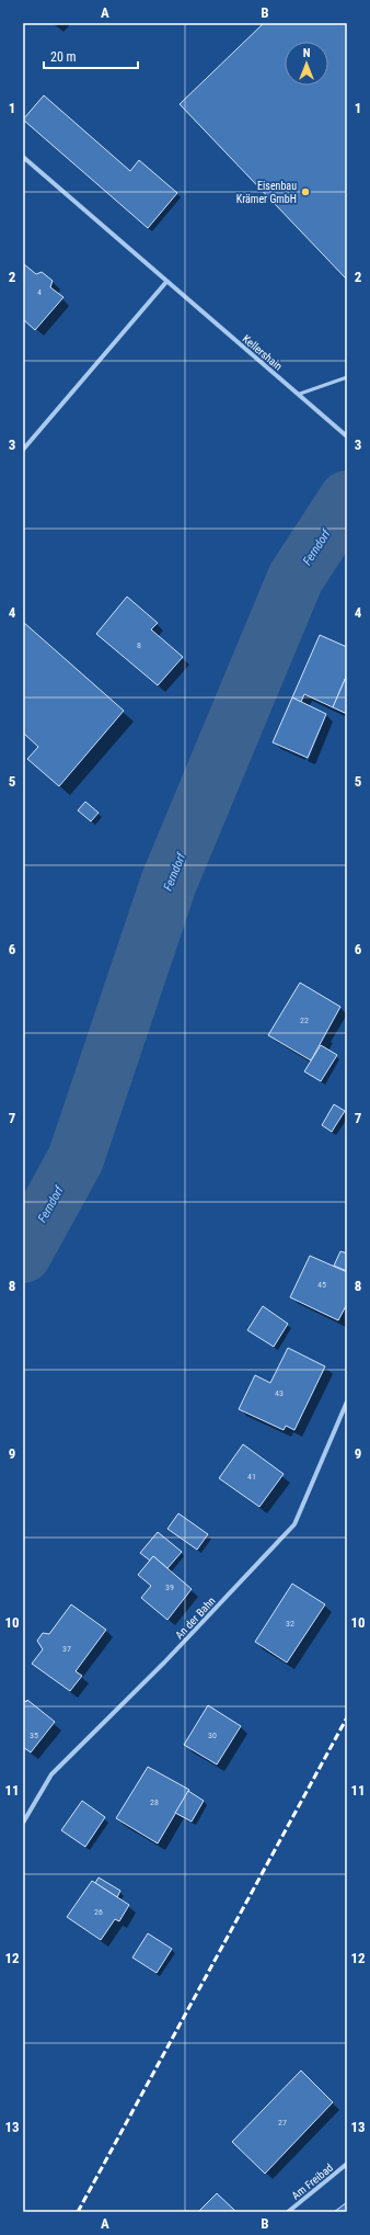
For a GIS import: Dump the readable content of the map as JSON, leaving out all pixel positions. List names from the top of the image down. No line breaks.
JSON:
{"streets":{"street":["Kellershain","An der Bahn","Am Freibad"]},"water":["Ferndorf"],"places":["Eisenbau Krämer GmbH"],"house_numbers":["4","8","22","45","43","41","39","32","37","35","30","28","26","27"],"scale_bar":"20 m","north":"top","grid":{"columns":["A","B"],"rows":["1","2","3","4","5","6","7","8","9","10","11","12","13"]}}
